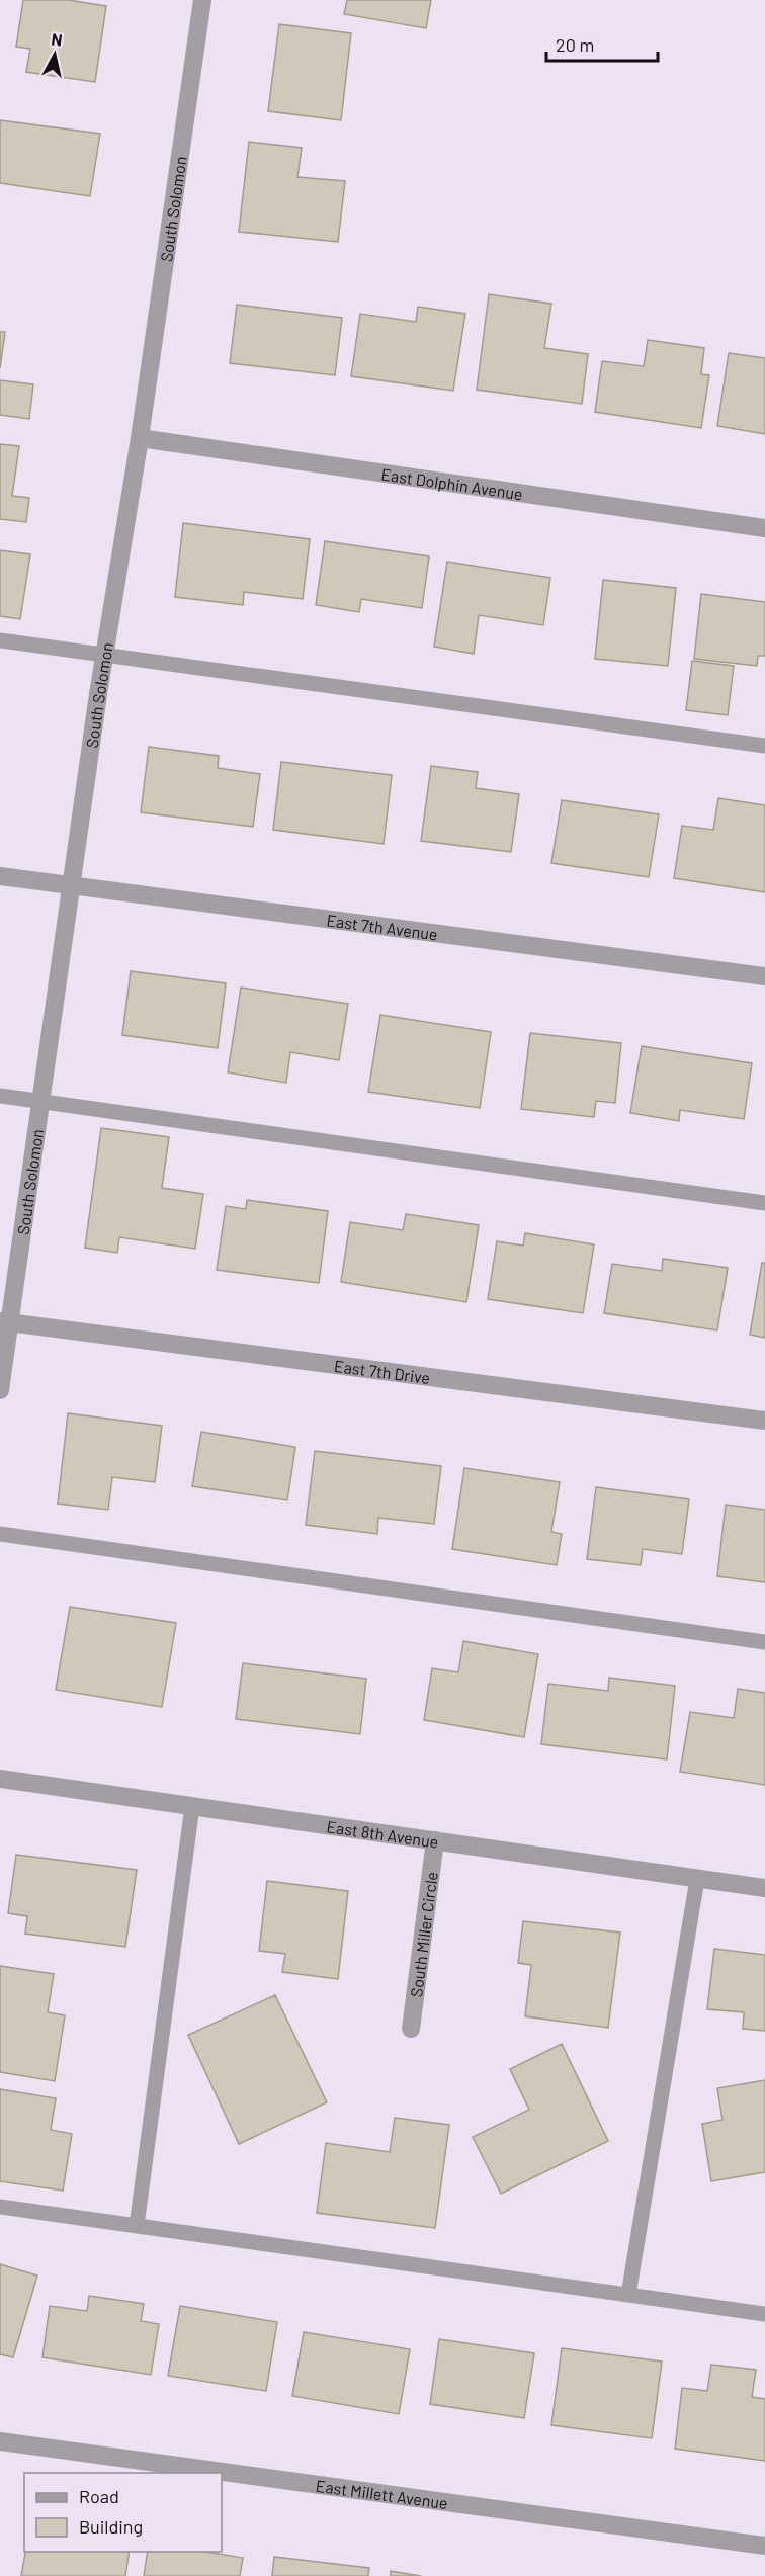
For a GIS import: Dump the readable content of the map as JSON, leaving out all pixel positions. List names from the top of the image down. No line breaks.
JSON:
{"streets":{"street":["South Solomon","East Dolphin Avenue","East 7th Avenue","East 7th Drive","East 8th Avenue","South Miller Circle","East Millett Avenue"]},"crossings":[["South Solomon","East Dolphin Avenue"],["South Solomon","East 7th Avenue"],["South Solomon","East 7th Drive"],["East 8th Avenue","South Miller Circle"]],"legend":["Road","Building"],"scale_bar":"20 m","north":"top"}
